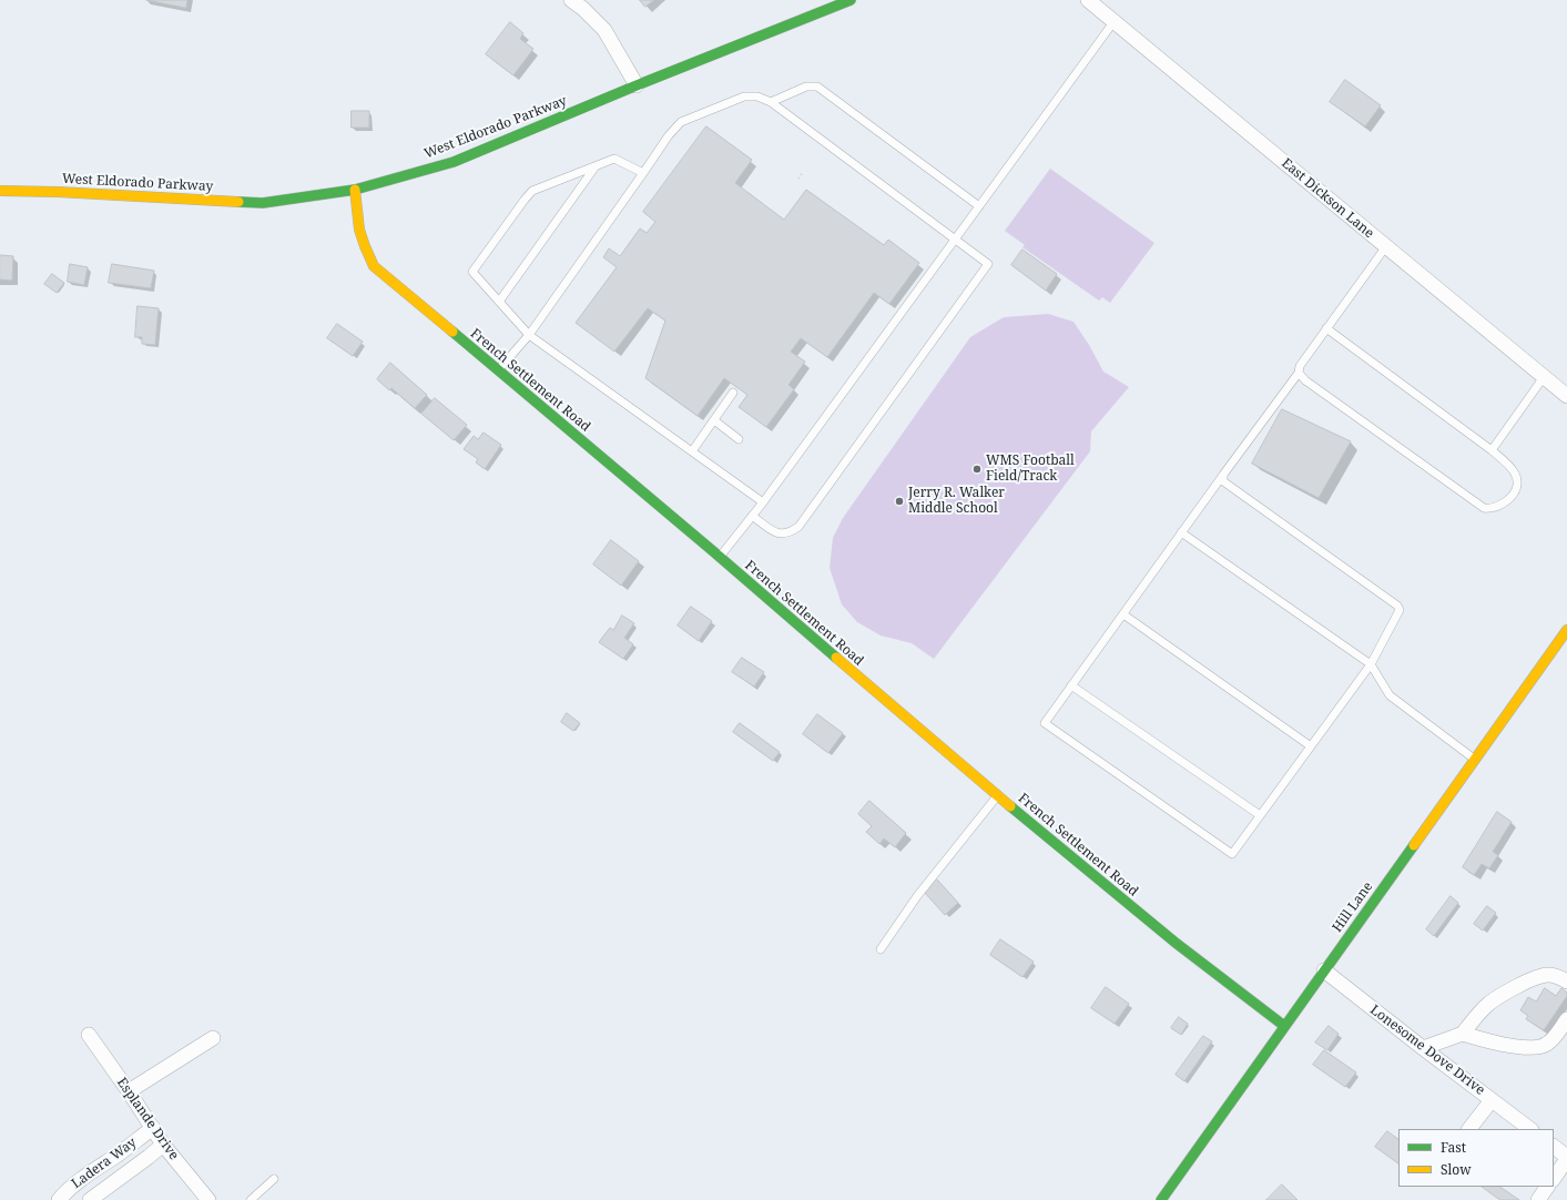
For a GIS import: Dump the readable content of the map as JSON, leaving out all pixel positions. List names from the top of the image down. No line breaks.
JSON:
{"streets":{"street":["West Eldorado Parkway","East Dickson Lane","French Settlement Road","Hill Lane","Lonesome Dove Drive","Esplande Drive","Ladera Way"]},"crossings":[["West Eldorado Parkway","French Settlement Road"],["French Settlement Road","Hill Lane"],["Hill Lane","Lonesome Dove Drive"],["Esplande Drive","Ladera Way"]],"places":["WMS Football Field/Track","Jerry R. Walker Middle School"],"legend":["Fast","Slow"]}
